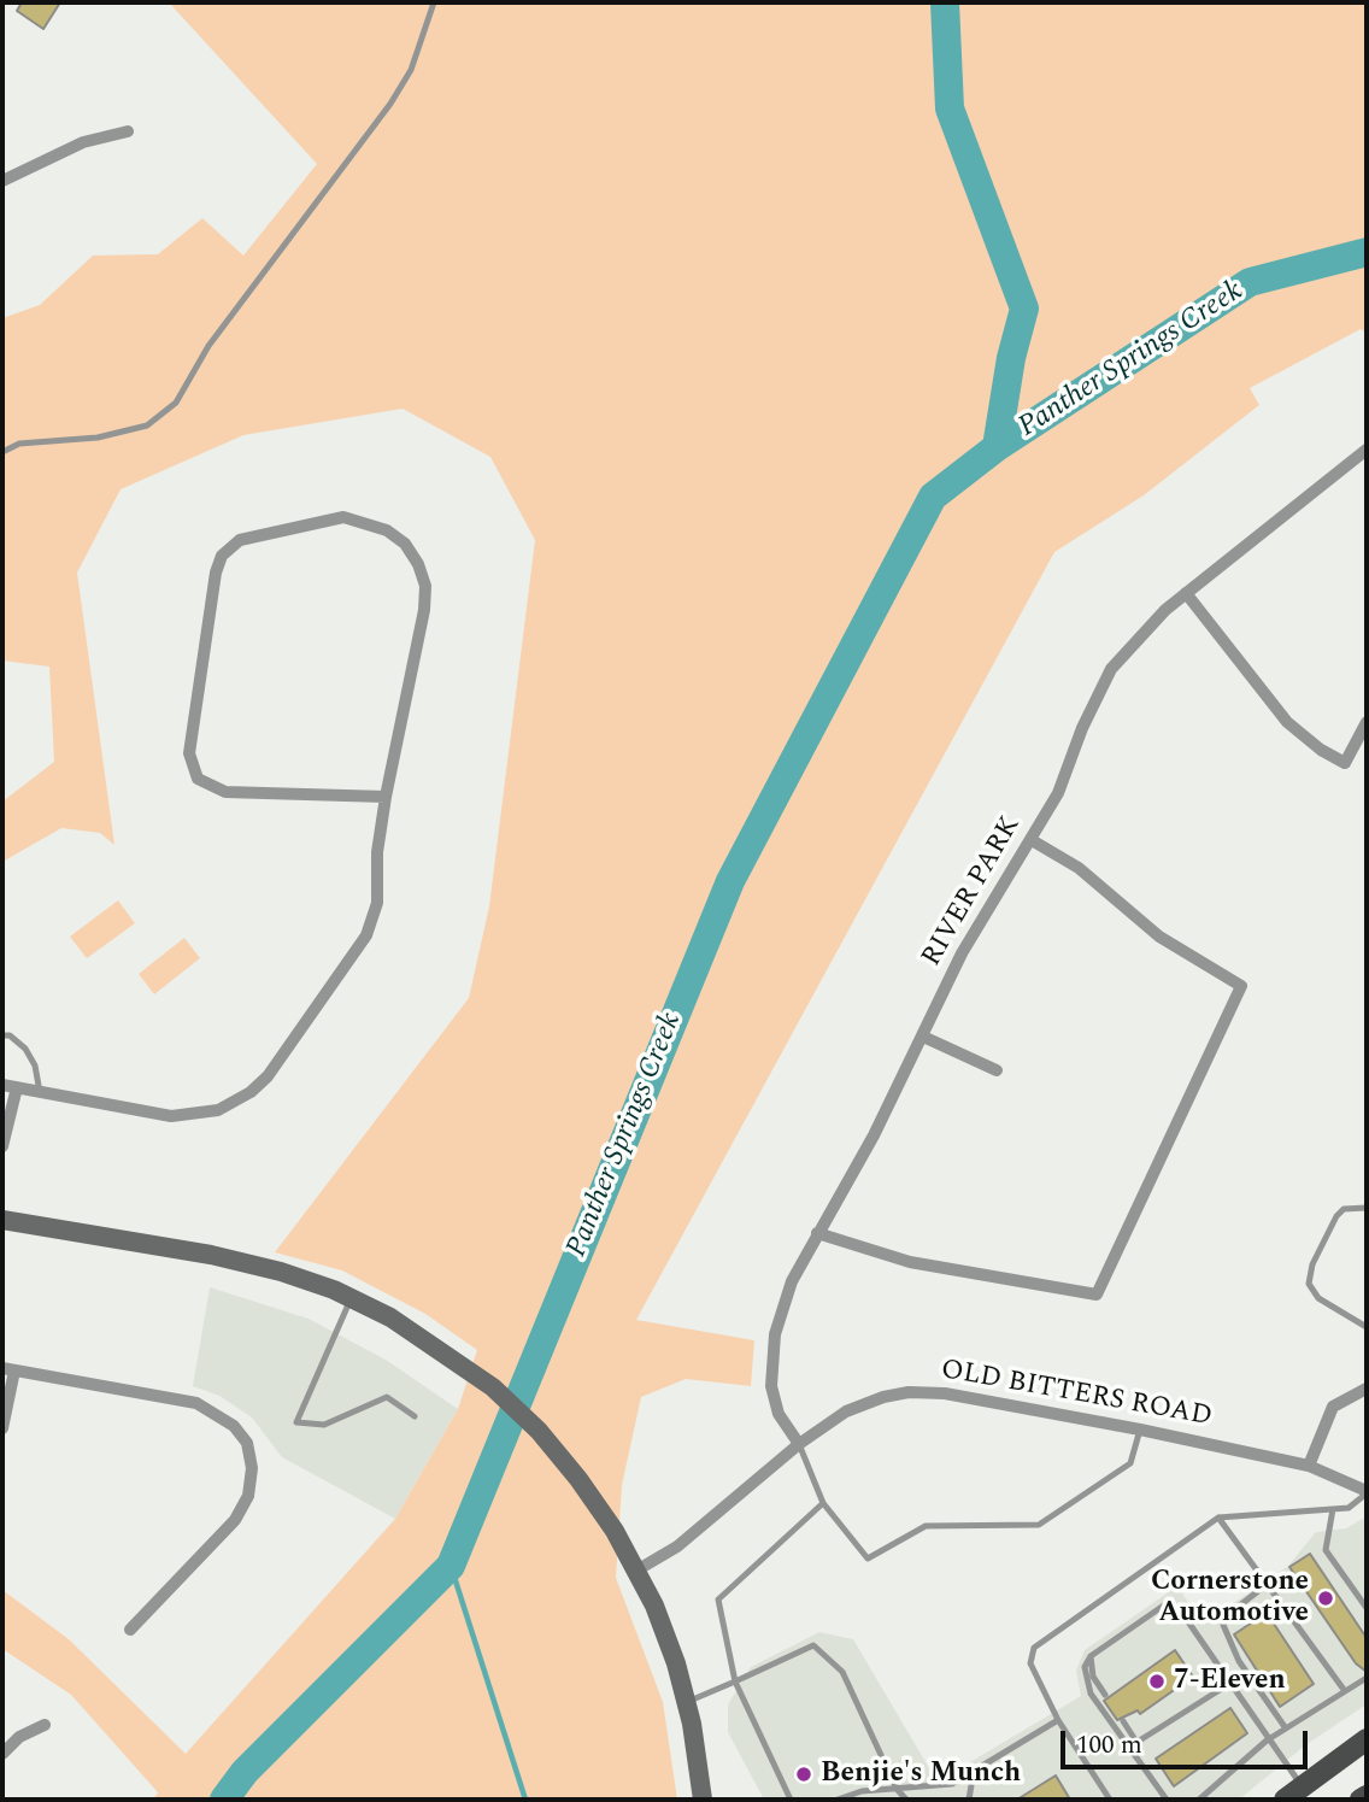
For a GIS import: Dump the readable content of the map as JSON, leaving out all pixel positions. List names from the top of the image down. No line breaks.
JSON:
{"streets":{"street":["RIVER PARK","OLD BITTERS ROAD"]},"crossings":[["RIVER PARK","OLD BITTERS ROAD"]],"water":["Panther Springs Creek"],"places":["Cornerstone Automotive","7-Eleven","Benjie's Munch"],"scale_bar":"100 m"}
